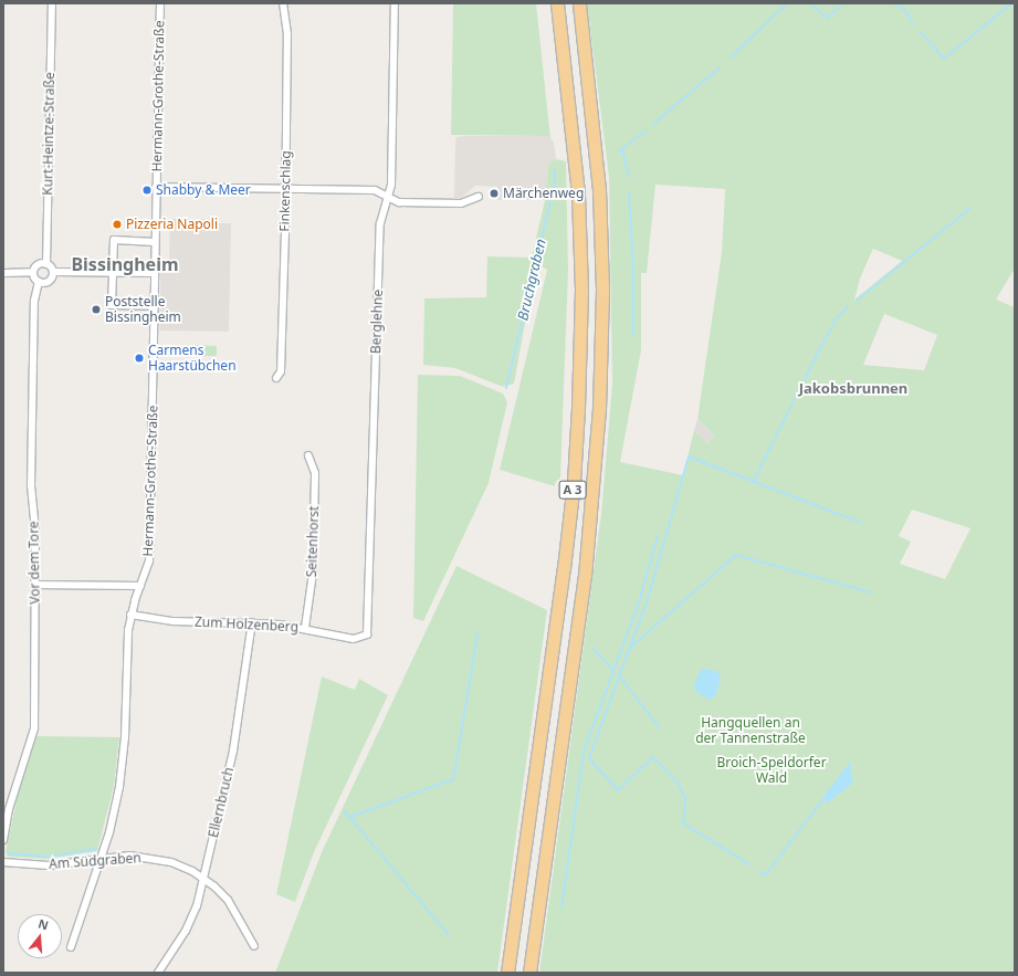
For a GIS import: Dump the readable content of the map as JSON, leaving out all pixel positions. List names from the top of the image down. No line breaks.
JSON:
{"streets":{"highway":["A 3"],"street":["Hermann-Grothe-Straße","Kurt-Heintze-Straße","Finkenschlag","Berglehne","Seitenhorst","Vor dem Tore","Zum Holzenberg","Ellernbruch","Am Südgraben"]},"crossings":[["Hermann-Grothe-Straße","Zum Holzenberg"],["Hermann-Grothe-Straße","Am Südgraben"],["Kurt-Heintze-Straße","Vor dem Tore"],["Berglehne","Zum Holzenberg"],["Seitenhorst","Zum Holzenberg"],["Zum Holzenberg","Ellernbruch"],["Ellernbruch","Am Südgraben"]],"districts":["Bissingheim","Jakobsbrunnen"],"water":["Bruchgraben"],"parks":["Hangquellen an der Tannenstraße","Broich-Speldorfer Wald"],"places":["Shabby & Meer","Märchenweg","Pizzeria Napoli","Poststelle Bissingheim","Carmens Haarstübchen"],"north":"top"}
